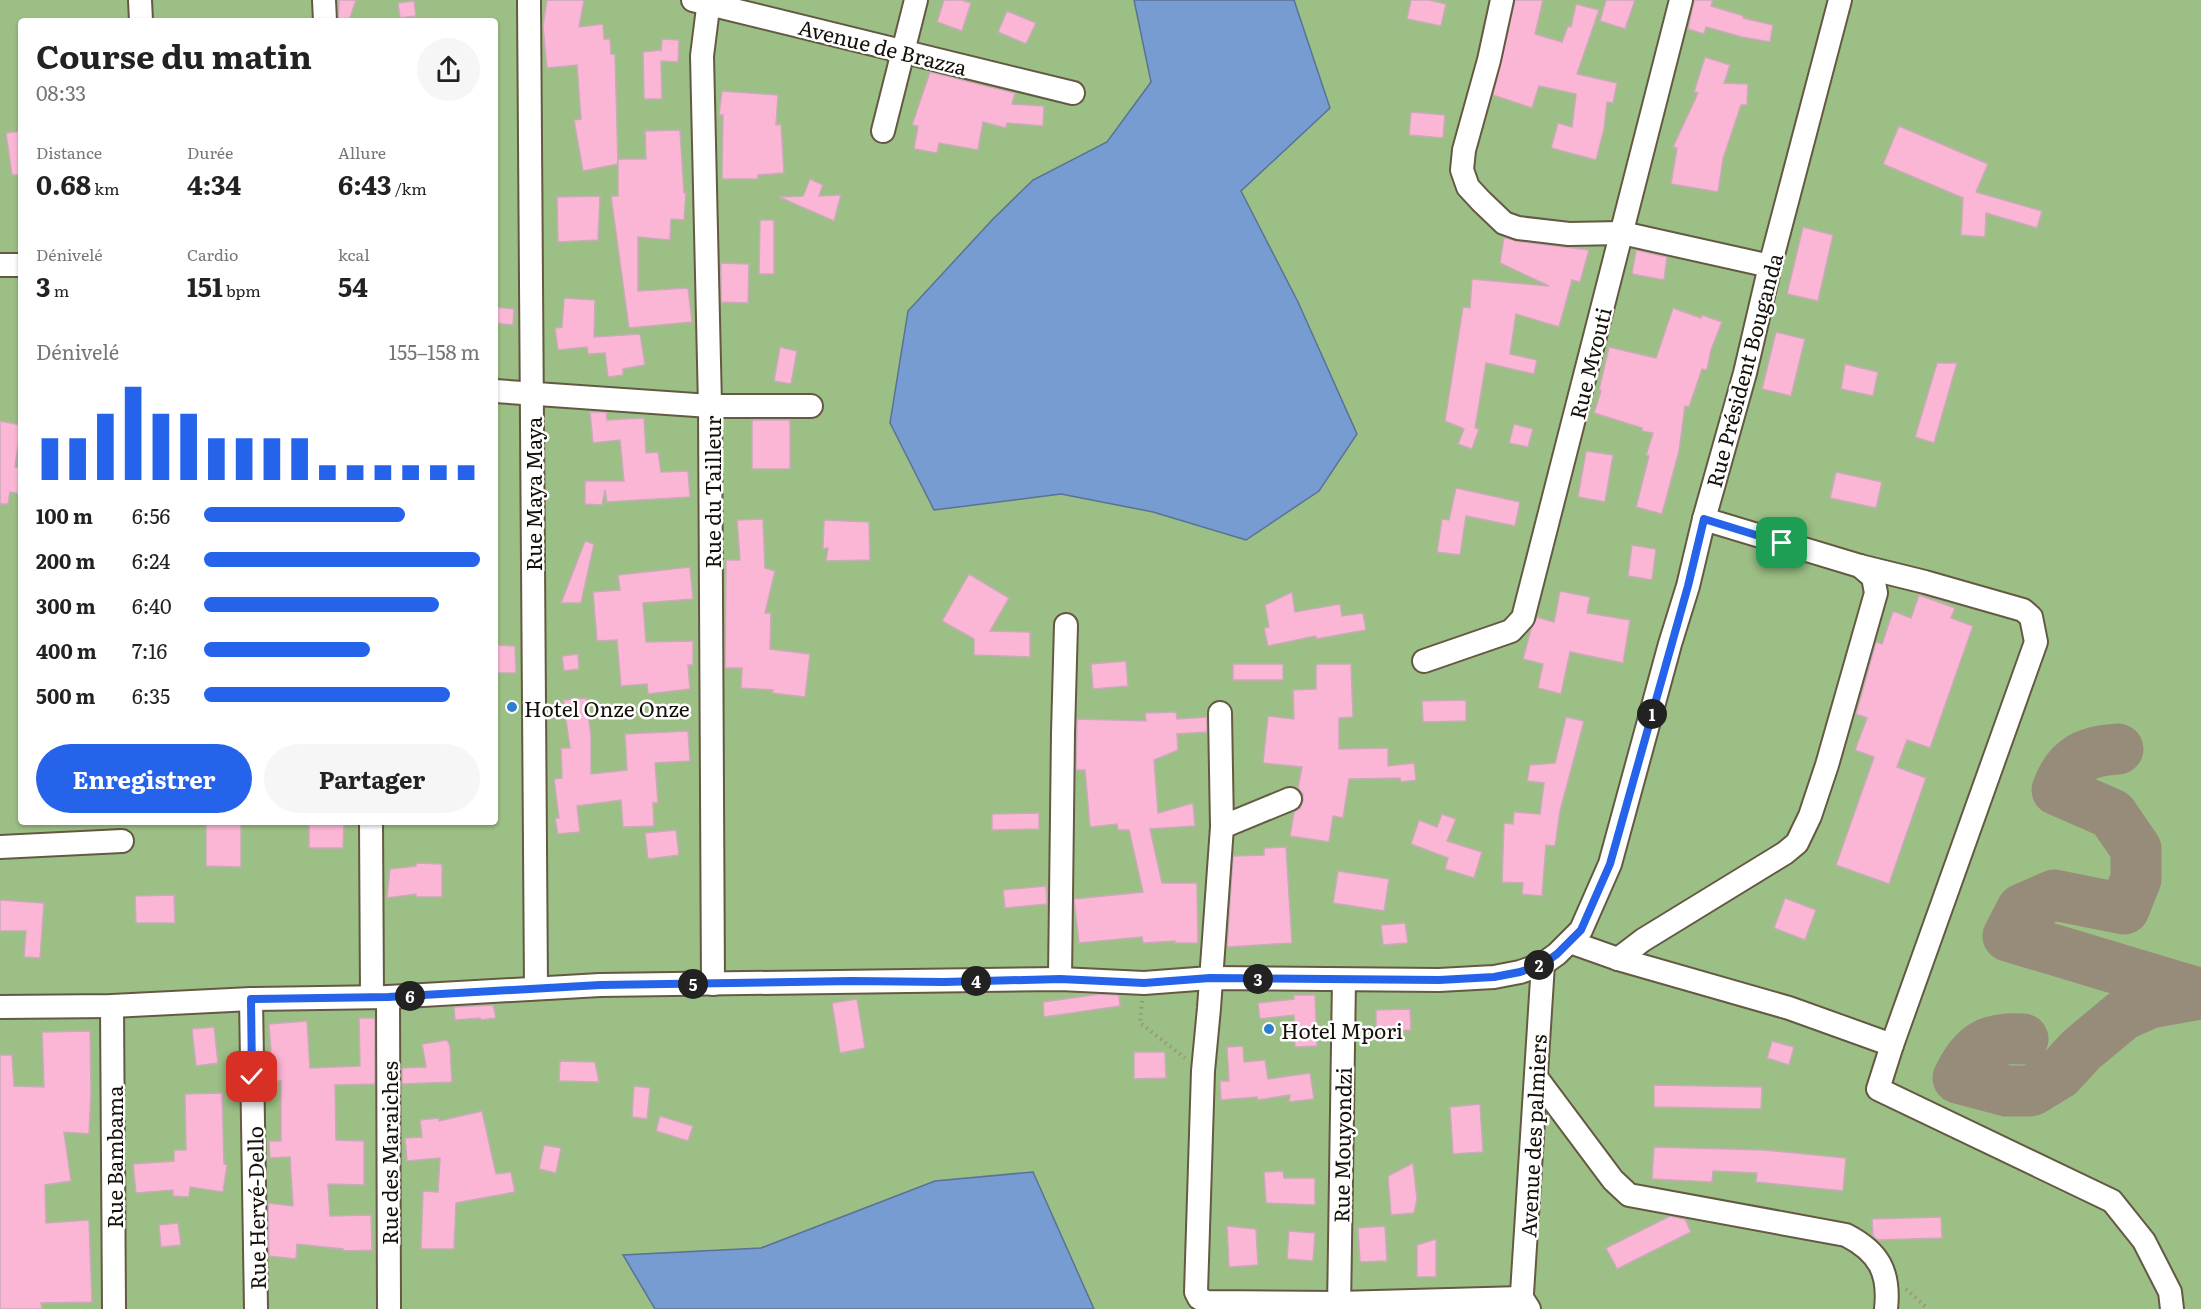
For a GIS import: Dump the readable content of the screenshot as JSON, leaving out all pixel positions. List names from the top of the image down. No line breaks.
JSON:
{"streets":{"street":["Avenue de Brazza","Rue Mvouti","Rue Président Bouganda","Rue du Tailleur","Rue Maya Maya","Avenue des palmiers","Rue Mouyondzi","Rue des Maraiches","Rue Bambama","Rue Hervé-Dello"]},"crossings":[["Avenue de Brazza","Rue du Tailleur"],["Rue Président Bouganda","Avenue des palmiers"]],"places":["Hotel Onze Onze","Hotel Mpori"],"page":{"heading":["Course du matin","08:33"],"stats":[["Distance","0.68 km"],["Durée","4:34"],["Allure","6:43 /km"],["Dénivelé","3 m"],["Cardio","151 bpm"],["kcal","54"]],"chart":["Dénivelé","155–158 m"],"list":[{"name":"100 m","note":"6:56"},{"name":"200 m","note":"6:24"},{"name":"300 m","note":"6:40"},{"name":"400 m","note":"7:16"},{"name":"500 m","note":"6:35"}],"pins":["1","2","3","4","5","6"],"buttons":["Enregistrer","Partager"]}}
